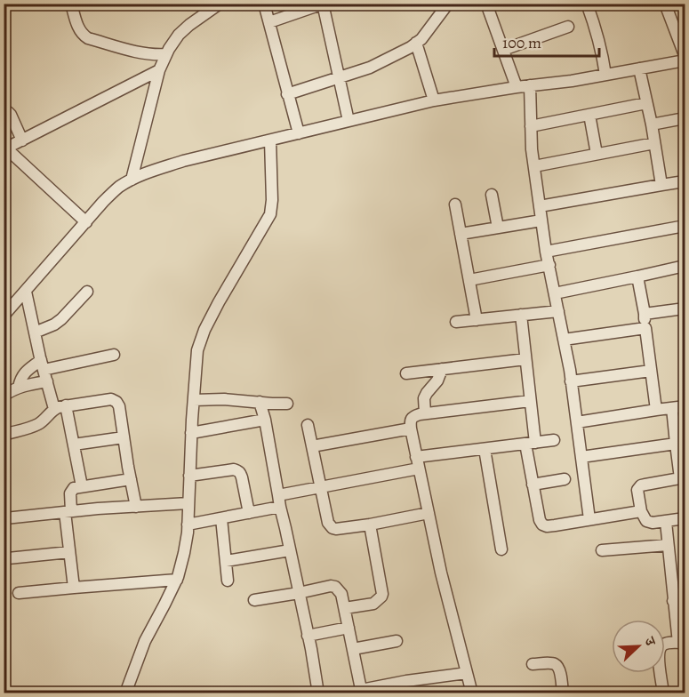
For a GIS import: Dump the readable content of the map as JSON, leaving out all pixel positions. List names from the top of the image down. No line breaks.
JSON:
{"scale_bar":"100 m","north":"top right"}
